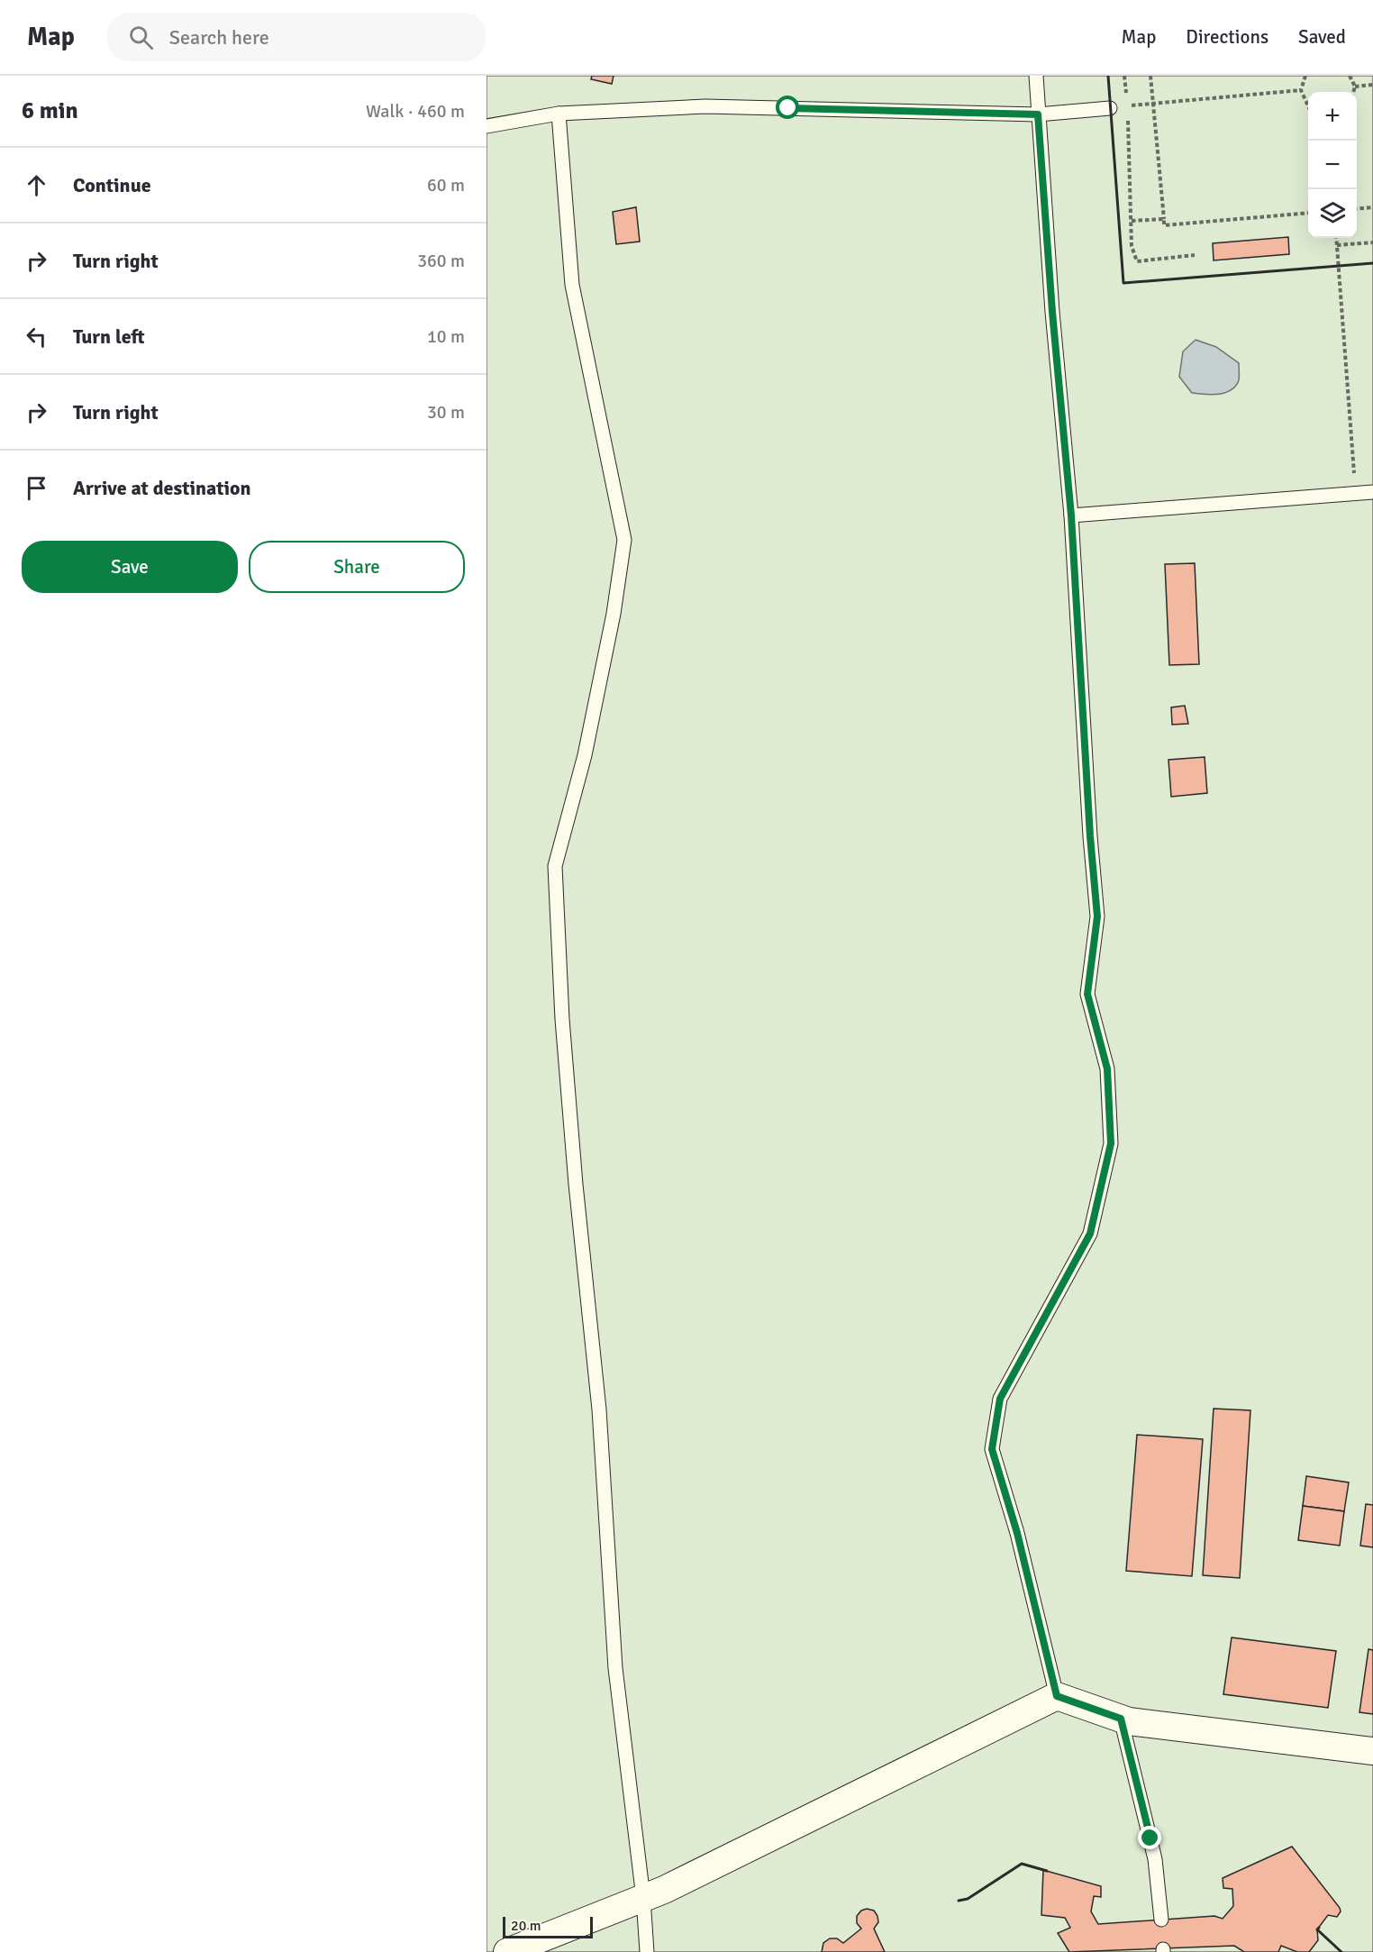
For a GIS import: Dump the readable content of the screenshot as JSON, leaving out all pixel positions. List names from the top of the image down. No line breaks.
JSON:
{"scale_bar":"20 m","page":{"header":"Map","search":"Search here","nav":["Map","Directions","Saved"],"heading":["6 min","Walk · 460 m"],"map_buttons":["+","−"],"list":[["Continue","60 m"],["Turn right","360 m"],["Turn left","10 m"],["Turn right","30 m"],"Arrive at destination"],"buttons":["Save","Share"],"scale":"20 m"}}
